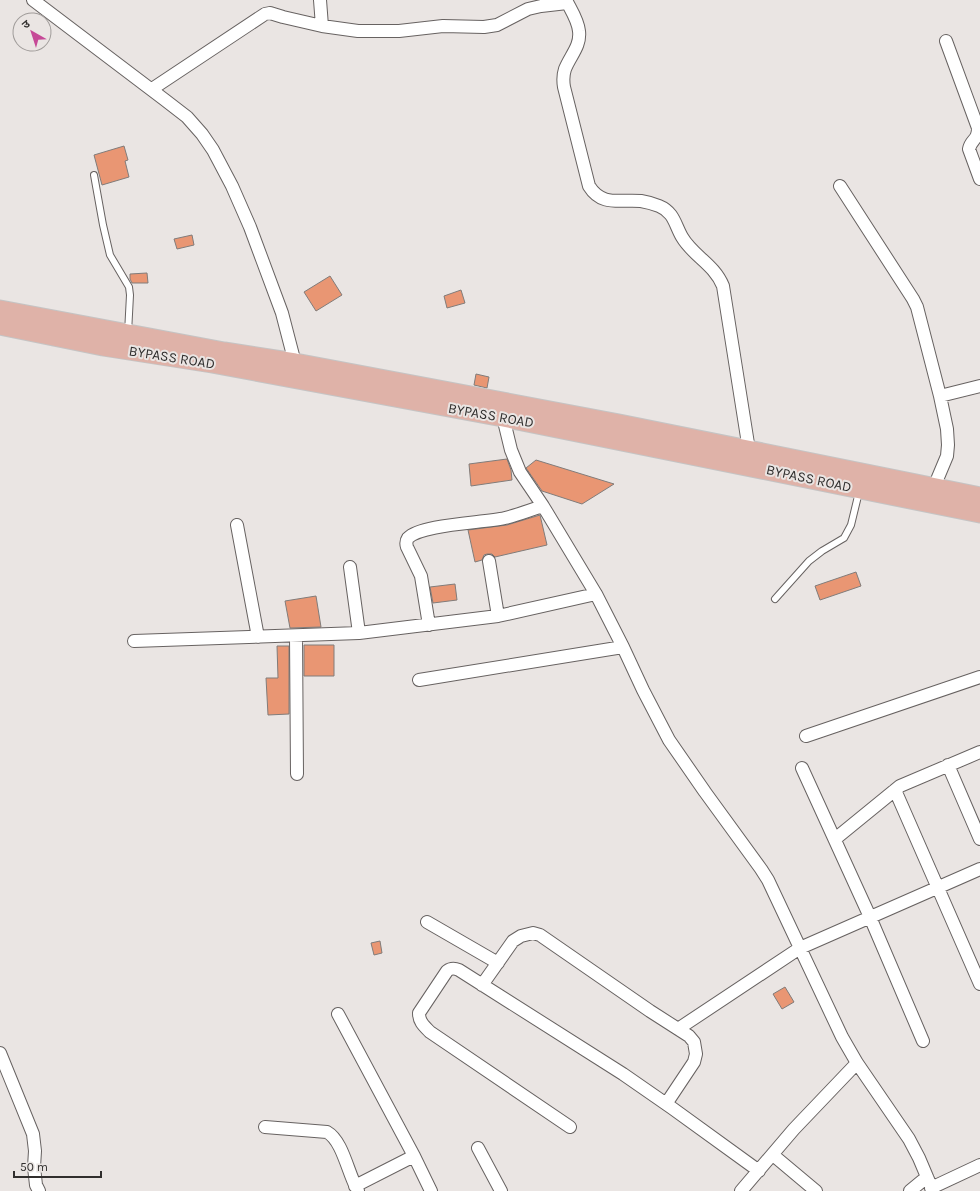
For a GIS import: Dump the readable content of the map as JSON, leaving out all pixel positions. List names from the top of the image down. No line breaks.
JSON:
{"streets":{"main road":["BYPASS ROAD"]},"scale_bar":"50 m","north":"top left"}
